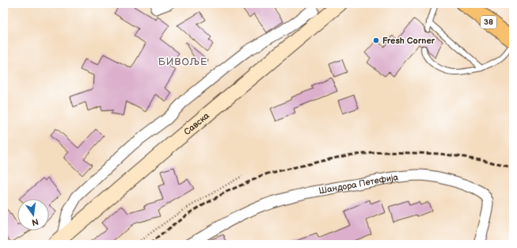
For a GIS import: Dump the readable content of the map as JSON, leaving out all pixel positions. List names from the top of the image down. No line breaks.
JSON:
{"streets":{"main road":["38","Савска"],"street":["Шандора Петефија"]},"districts":["БИВОЉЕ"],"places":["Fresh Corner"],"north":"bottom"}
